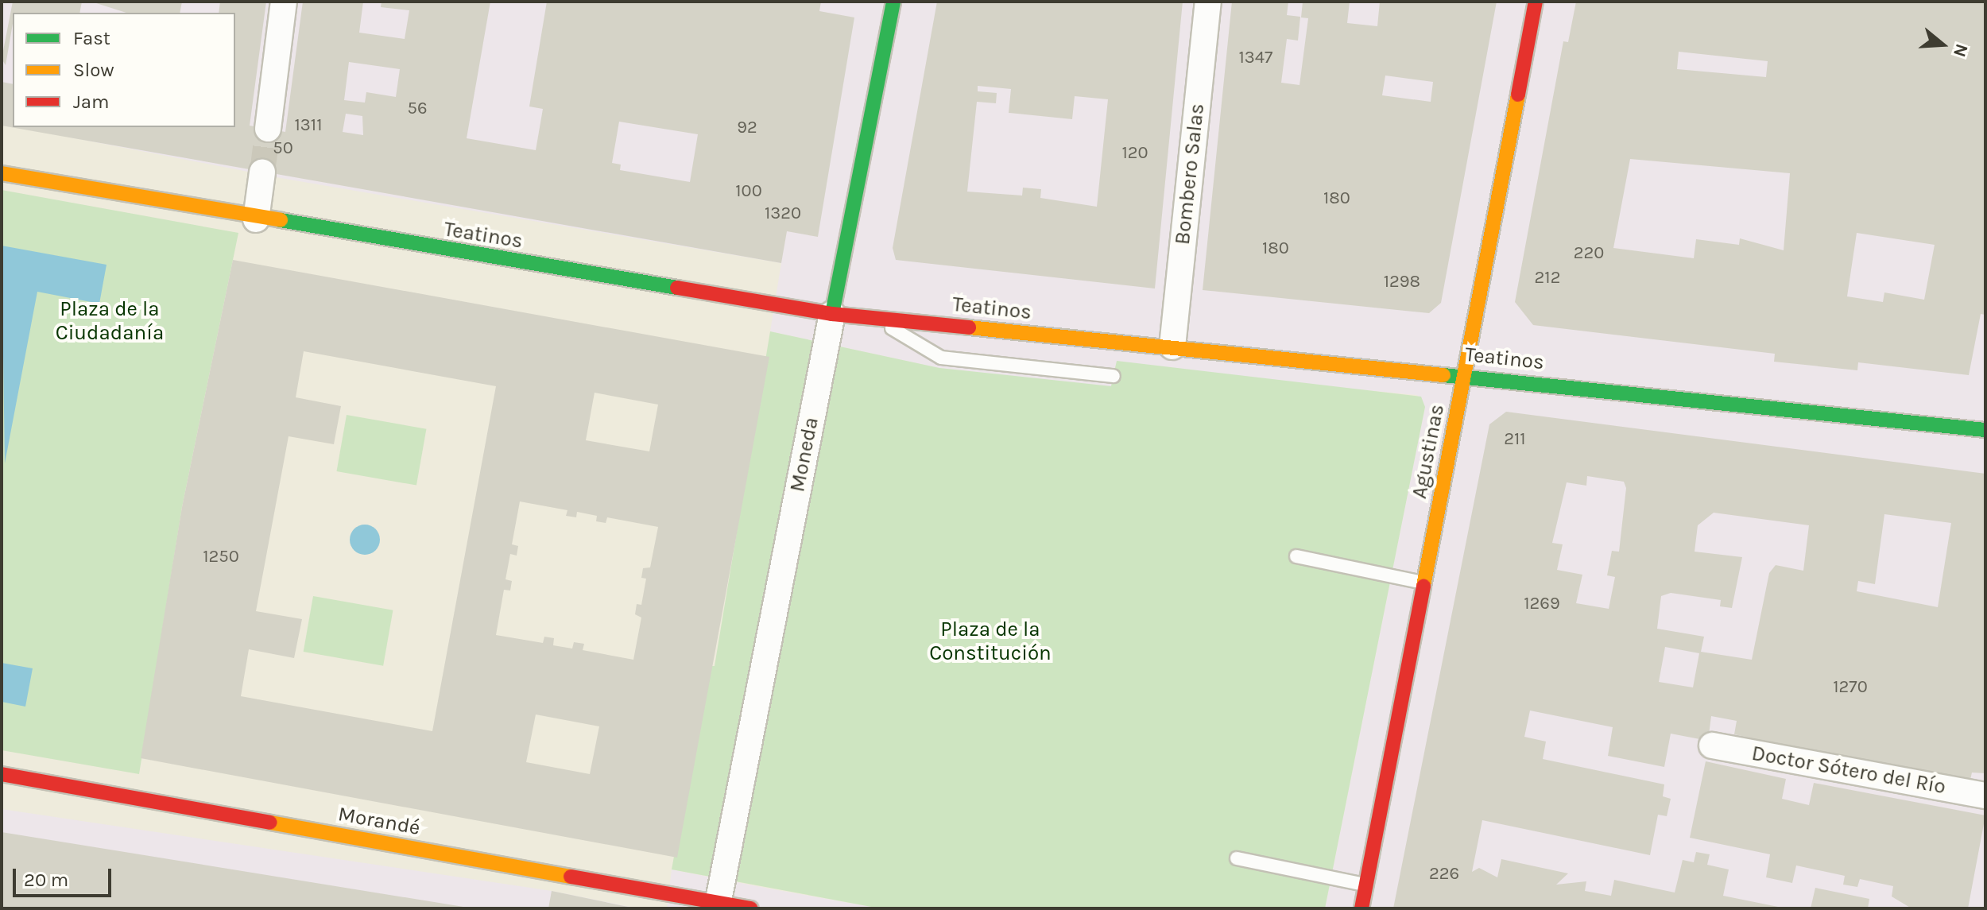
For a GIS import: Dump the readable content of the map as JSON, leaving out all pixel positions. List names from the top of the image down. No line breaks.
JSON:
{"streets":{"main road":["Teatinos","Agustinas","Moneda","Morandé"],"street":["Bombero Salas","Doctor Sótero del Río"]},"crossings":[["Bombero Salas","Teatinos"],["Teatinos","Agustinas"],["Teatinos","Moneda"],["Moneda","Morandé"]],"parks":["Plaza de la Ciudadanía","Plaza de la Constitución"],"house_numbers":["1347","56","1311","92","50","120","100","180","1320","180","220","212","1298","211","1250","1269","1270","226"],"legend":["Fast","Slow","Jam"],"scale_bar":"20 m","north":"right"}
